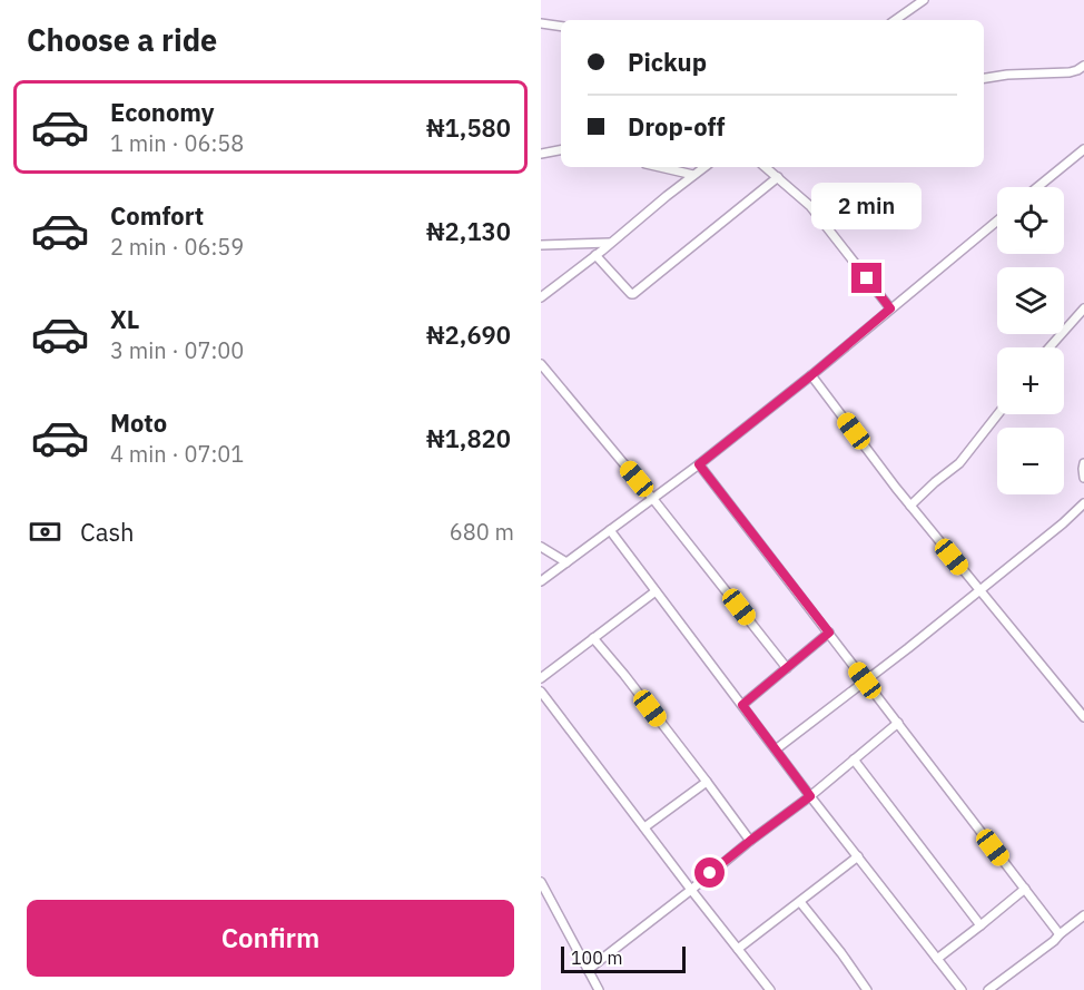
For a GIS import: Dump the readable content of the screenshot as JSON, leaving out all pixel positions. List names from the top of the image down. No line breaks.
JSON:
{"scale_bar":"100 m","page":{"heading":"Choose a ride","banner":["Pickup","Drop-off"],"list":[{"name":"Economy","note":"1 min · 06:58","value":"₦1,580"},{"name":"Comfort","note":"2 min · 06:59","value":"₦2,130"},{"name":"XL","note":"3 min · 07:00","value":"₦2,690"},{"name":"Moto","note":"4 min · 07:01","value":"₦1,820"}],"bubble":"2 min","map_buttons":["+","−"],"pay":["Cash","680 m"],"buttons":"Confirm","scale":"100 m"}}
